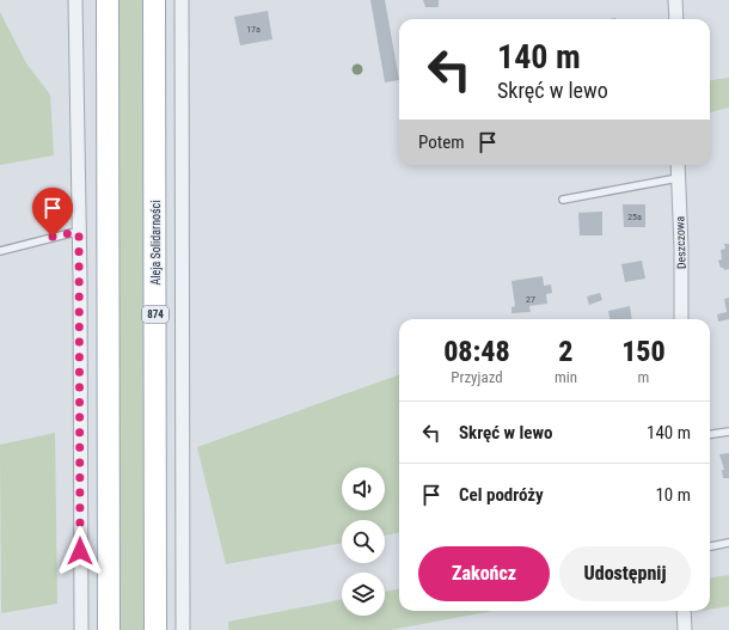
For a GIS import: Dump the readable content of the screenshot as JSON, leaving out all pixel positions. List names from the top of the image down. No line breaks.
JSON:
{"streets":{"main road":["Aleja Solidarności","874"],"street":["Deszczowa"]},"house_numbers":["17a","25a","27"],"page":{"turn":["140 m","Skręć w lewo"],"then":"Potem","eta":["08:48","Przyjazd","2","min","150","m"],"list":[{"name":"Skręć w lewo","value":"140 m"},{"name":"Cel podróży","value":"10 m"}],"buttons":["Zakończ","Udostępnij"]}}
